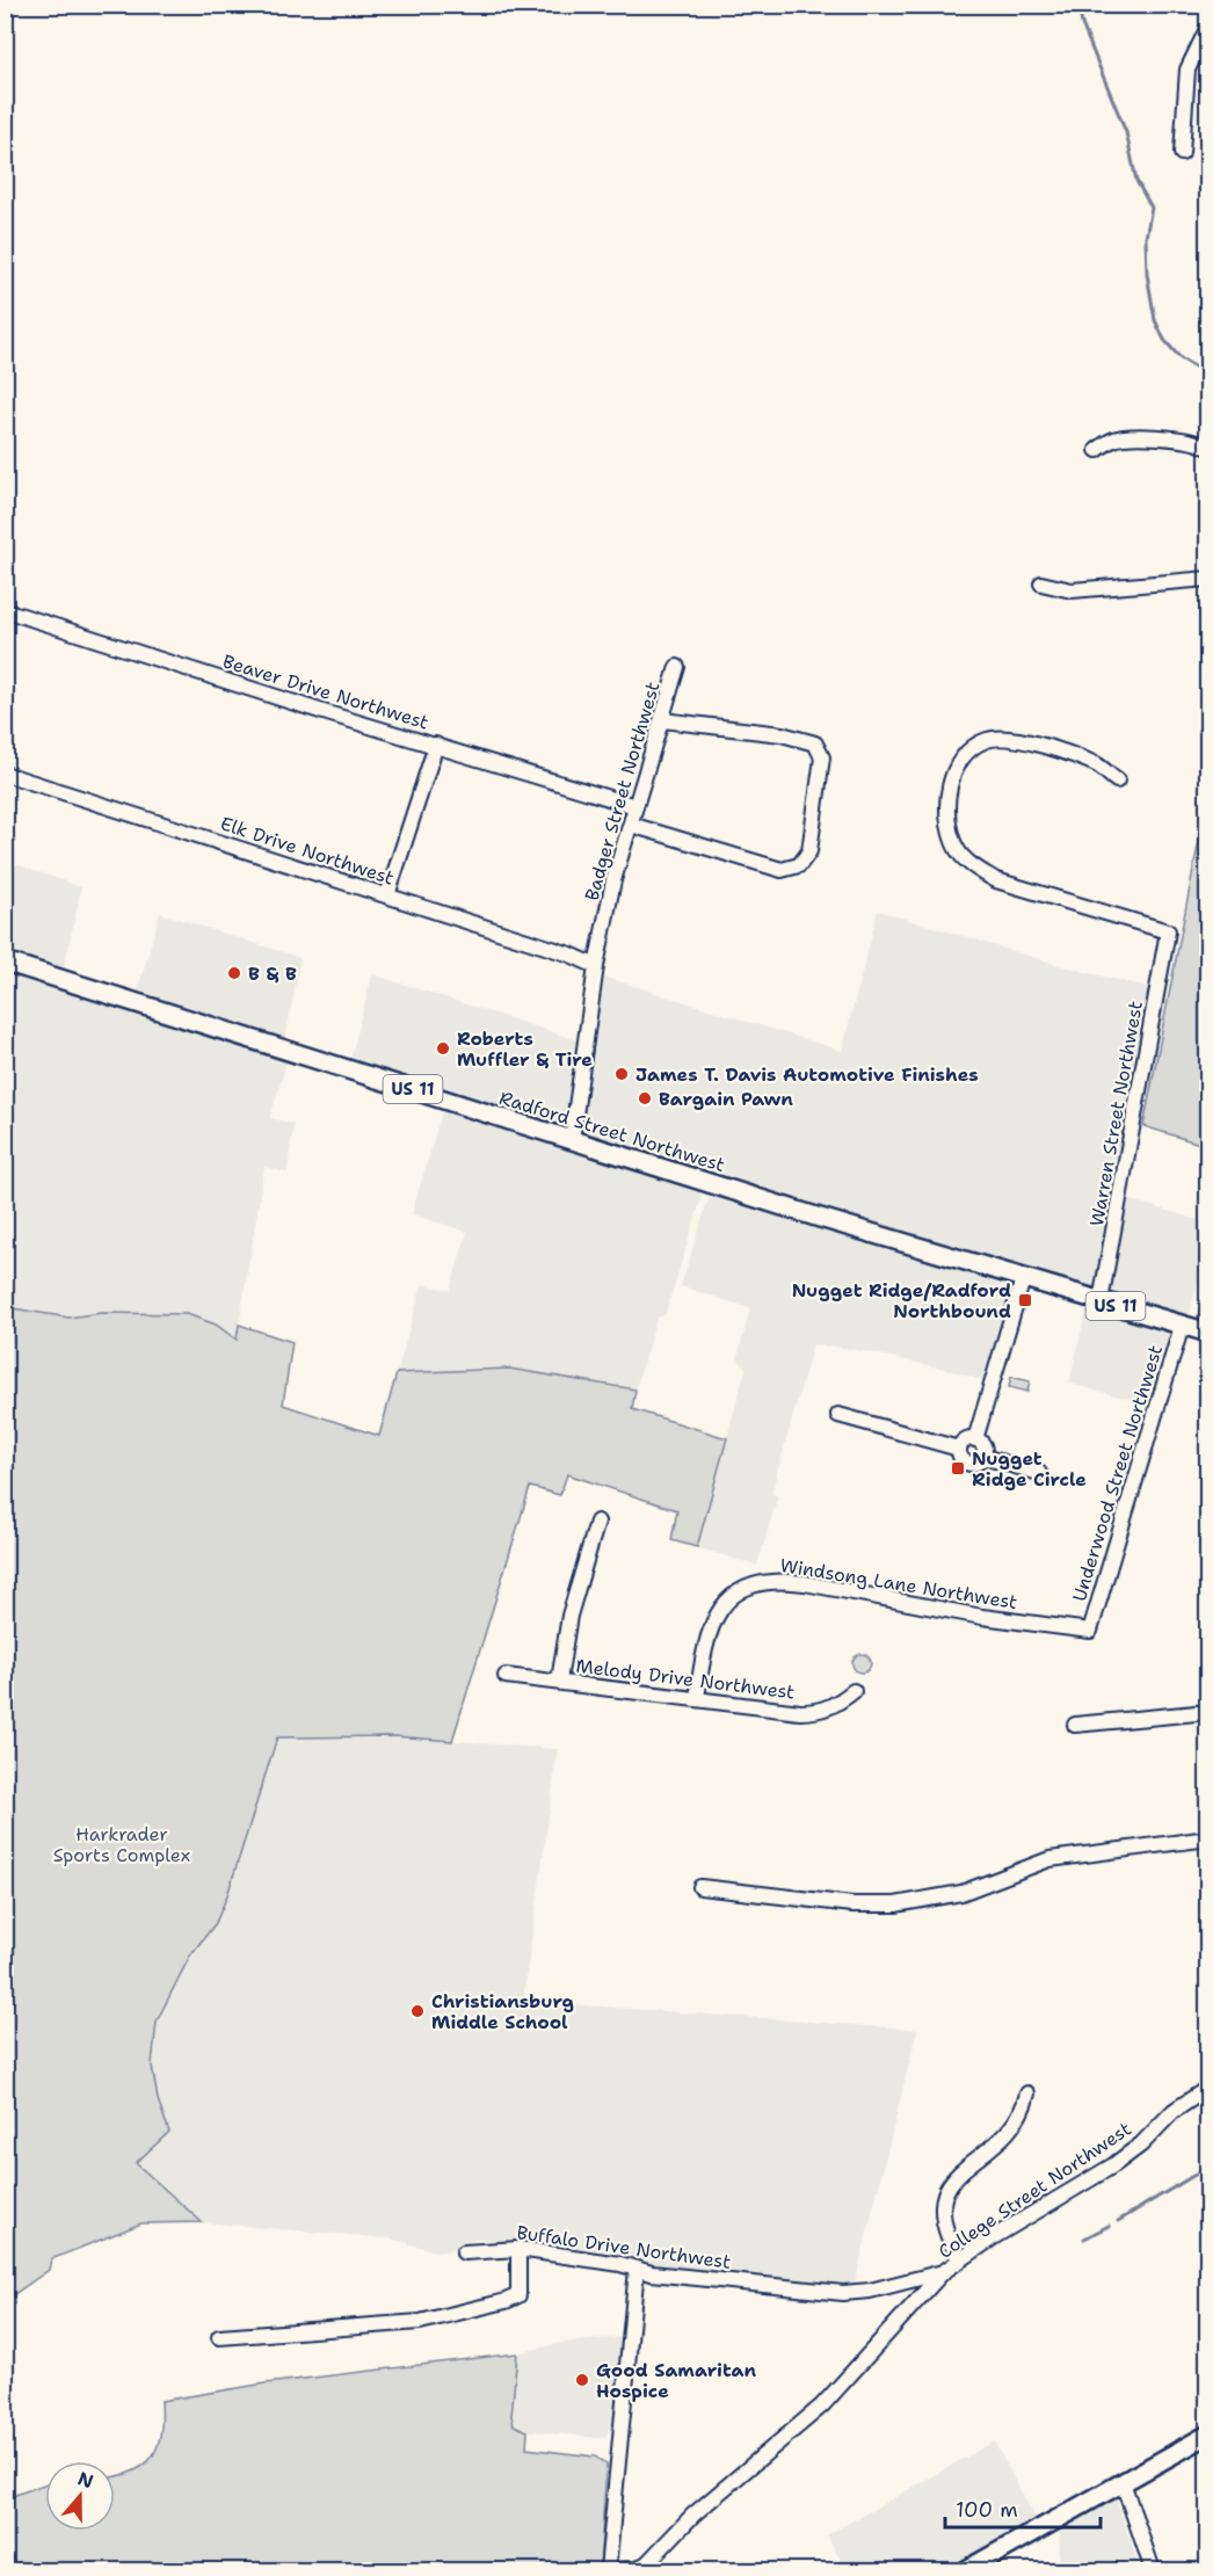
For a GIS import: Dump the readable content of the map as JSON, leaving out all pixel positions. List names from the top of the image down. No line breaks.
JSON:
{"streets":{"main road":["US 11","Radford Street Northwest"],"street":["Beaver Drive Northwest","Badger Street Northwest","Elk Drive Northwest","Warren Street Northwest","Underwood Street Northwest","Windsong Lane Northwest","Melody Drive Northwest","College Street Northwest","Buffalo Drive Northwest"]},"crossings":[["Beaver Drive Northwest","Badger Street Northwest"],["Badger Street Northwest","Elk Drive Northwest"],["Badger Street Northwest","Radford Street Northwest"],["Warren Street Northwest","Radford Street Northwest"],["Radford Street Northwest","Underwood Street Northwest"],["Underwood Street Northwest","Windsong Lane Northwest"],["Windsong Lane Northwest","Melody Drive Northwest"],["College Street Northwest","Buffalo Drive Northwest"]],"parks":["Harkrader Sports Complex"],"places":{"other":["B & B","Roberts Muffler & Tire","James T. Davis Automotive Finishes","Bargain Pawn","Christiansburg Middle School","Good Samaritan Hospice"],"transit":["Nugget Ridge/Radford Northbound","Nugget Ridge Circle"]},"scale_bar":"100 m","north":"top"}
